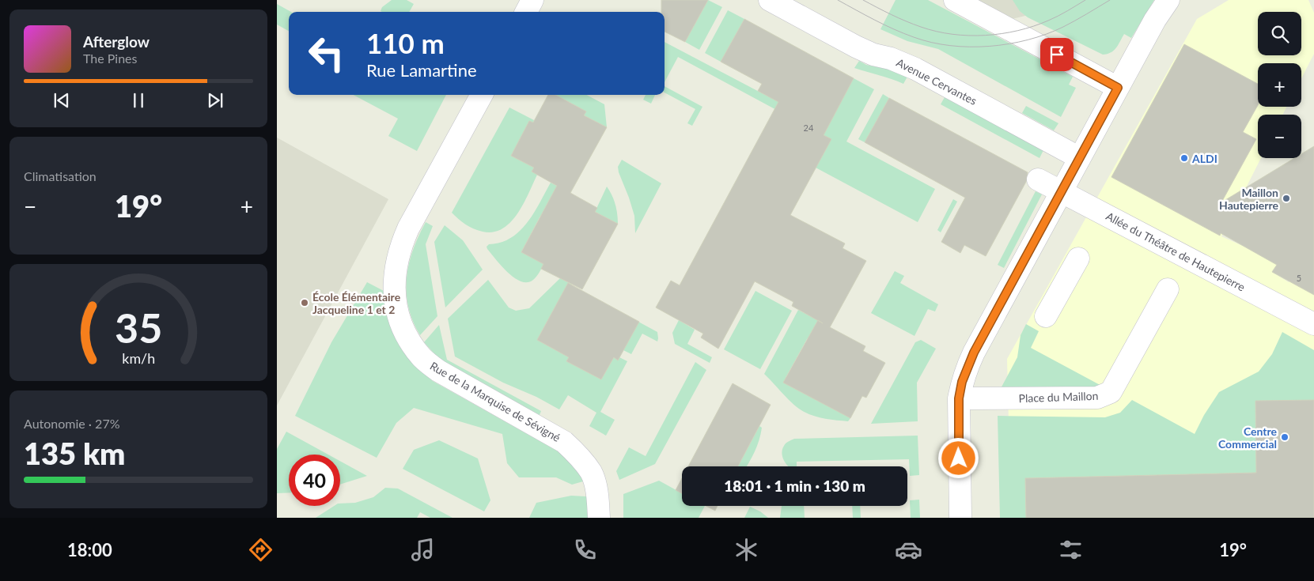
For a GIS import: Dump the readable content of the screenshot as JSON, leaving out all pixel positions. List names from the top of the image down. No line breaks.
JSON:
{"streets":{"street":["Avenue Cervantes","Allée du Théâtre de Hautepierre","Place du Maillon","Rue de la Marquise de Sévigné"]},"places":["ALDI","Maillon Hautepierre","École Élémentaire Jacqueline 1 et 2","Centre Commercial"],"house_numbers":["24","5"],"page":{"map_buttons":["+","−"],"turn":["110 m","Rue Lamartine"],"song":["Afterglow","The Pines"],"tile":["Climatisation",["Autonomie · 27%","135 km"]],"heat":["−","19°","+"],"limit":"40","trip":"18:01 · 1 min · 130 m","tabs":["18:00","19°"],"gauge":["35","km/h"]}}
